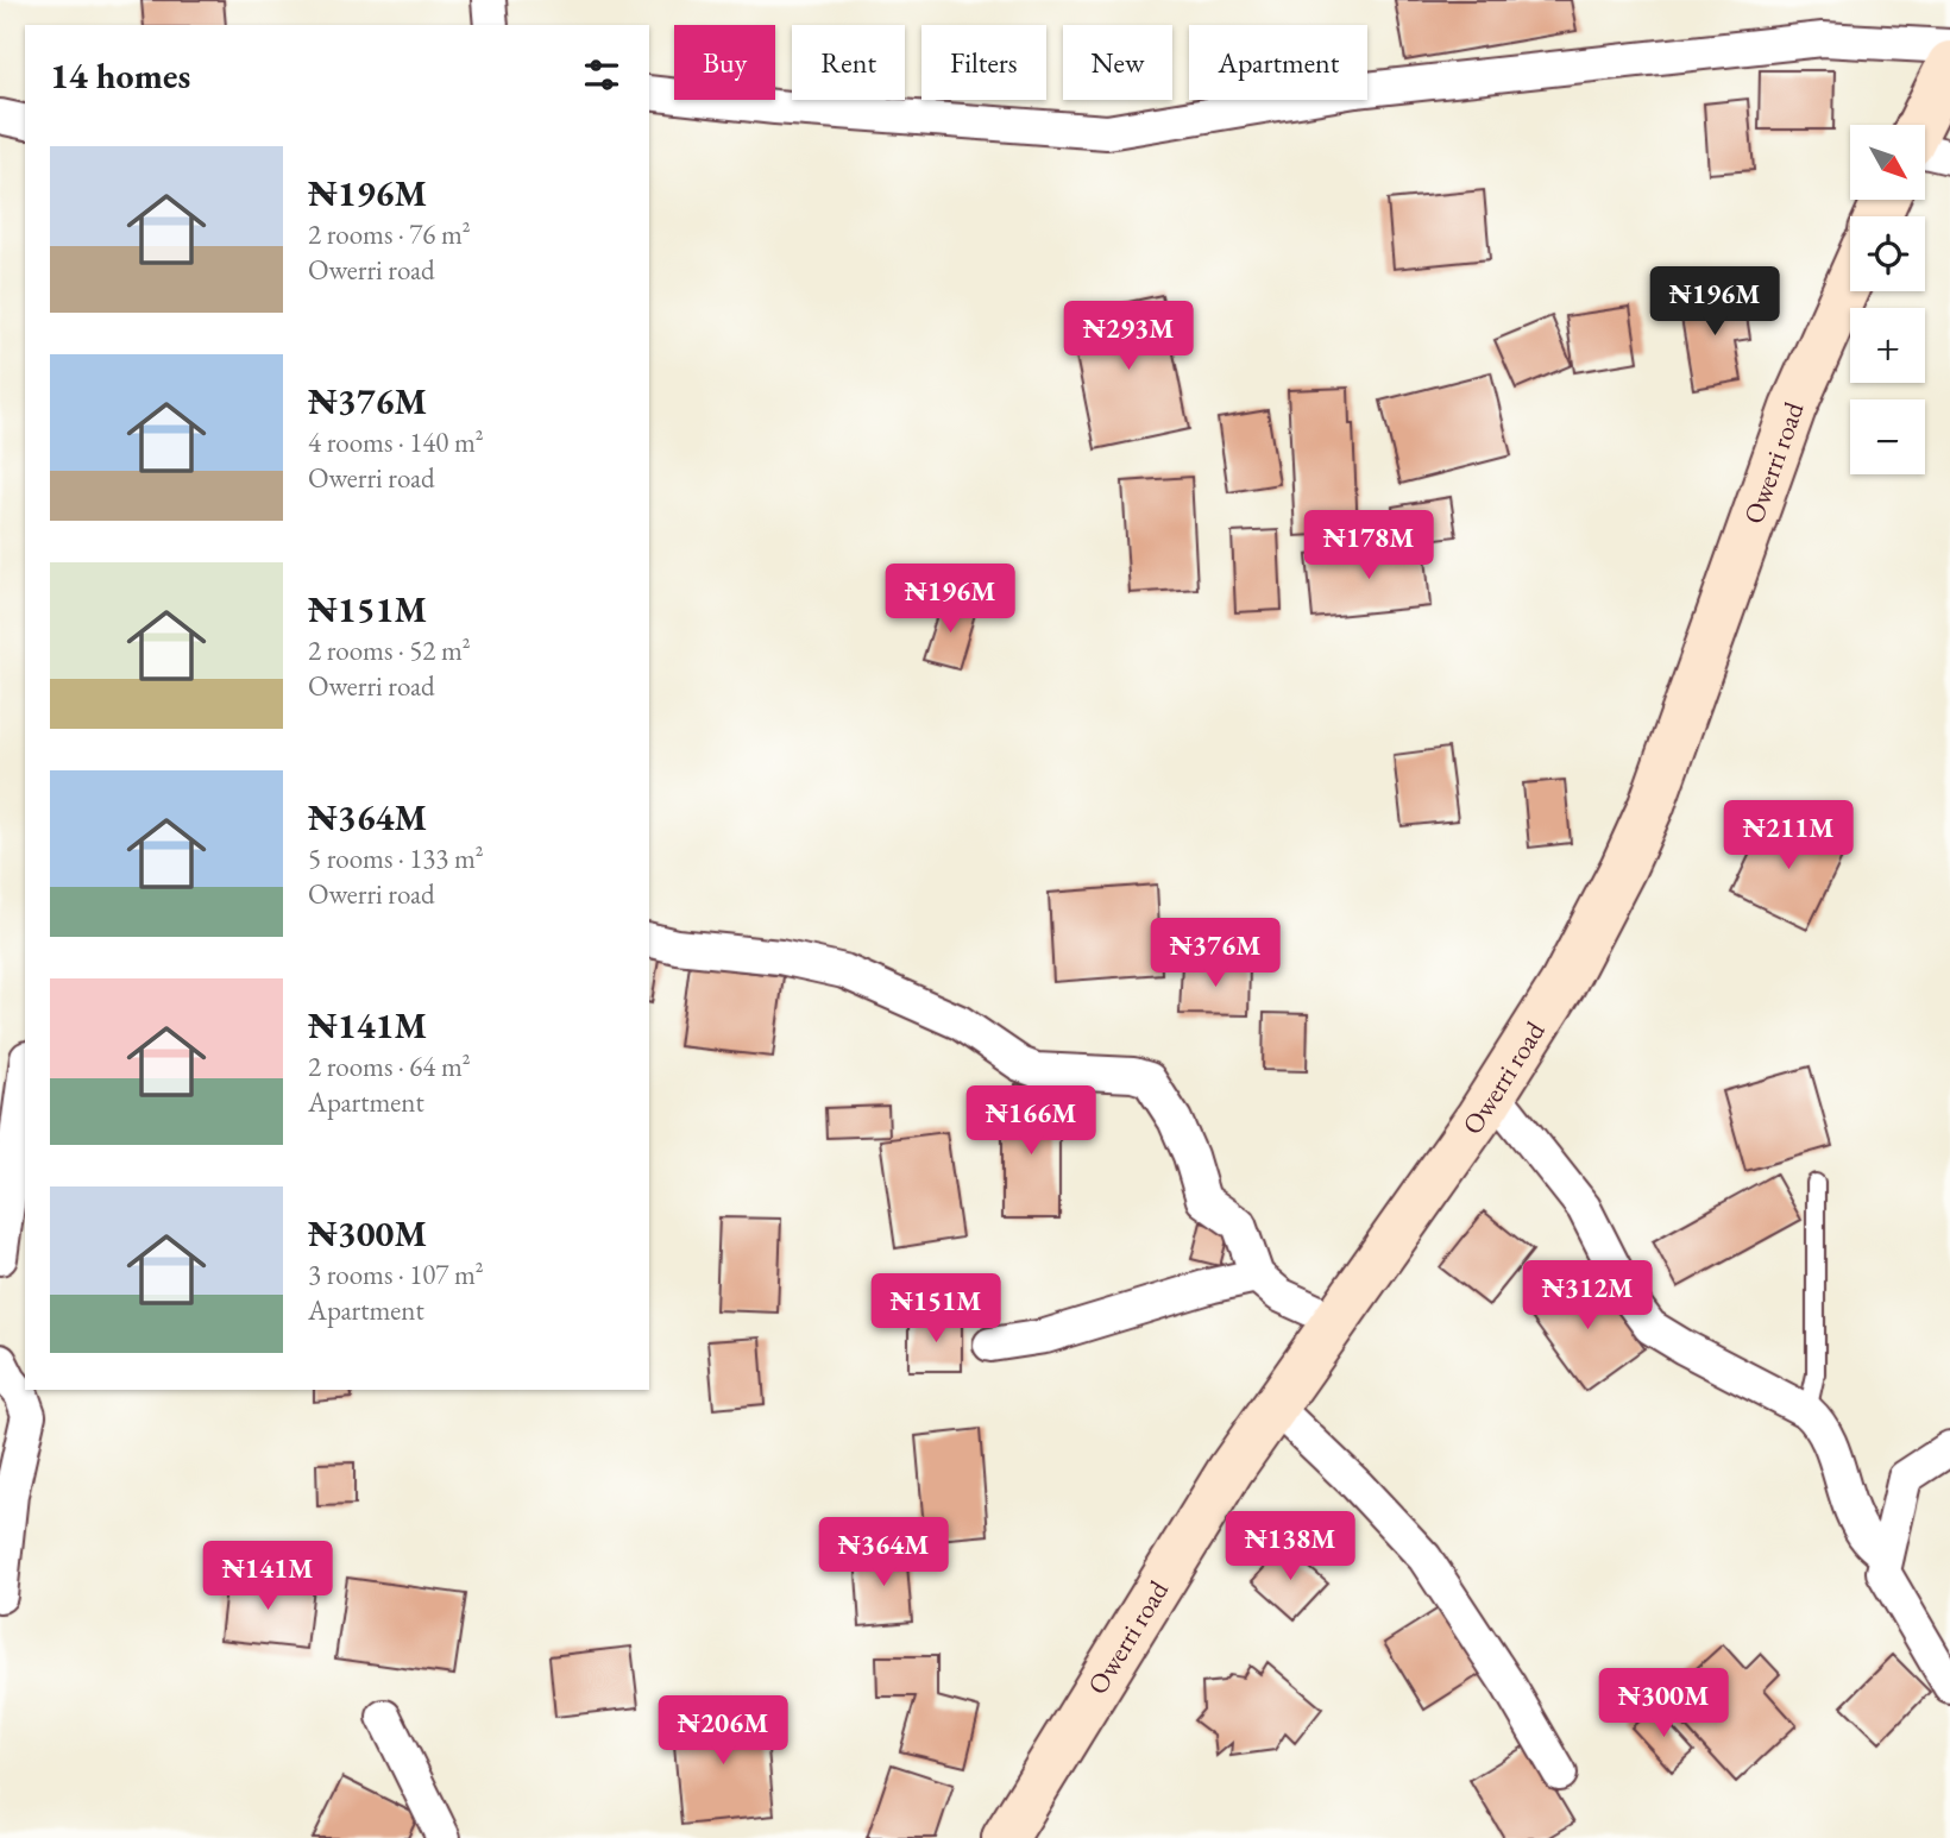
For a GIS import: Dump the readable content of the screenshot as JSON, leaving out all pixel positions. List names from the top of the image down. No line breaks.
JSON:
{"streets":{"main road":["Owerri road"]},"north":"bottom right","page":{"chip":["Buy","Rent","Filters","New","Apartment"],"heading":"14 homes","map_buttons":["+","−"],"list":[{"name":"₦196M","note":"2 rooms · 76 m² · Owerri road"},{"name":"₦376M","note":"4 rooms · 140 m² · Owerri road"},{"name":"₦151M","note":"2 rooms · 52 m² · Owerri road"},{"name":"₦364M","note":"5 rooms · 133 m² · Owerri road"},{"name":"₦141M","note":"2 rooms · 64 m² · Apartment"},{"name":"₦300M","note":"3 rooms · 107 m² · Apartment"}],"price":["₦196M","₦293M","₦178M","₦196M","₦211M","₦376M","₦166M","₦312M","₦151M","₦138M","₦364M","₦141M","₦300M","₦206M"]}}
